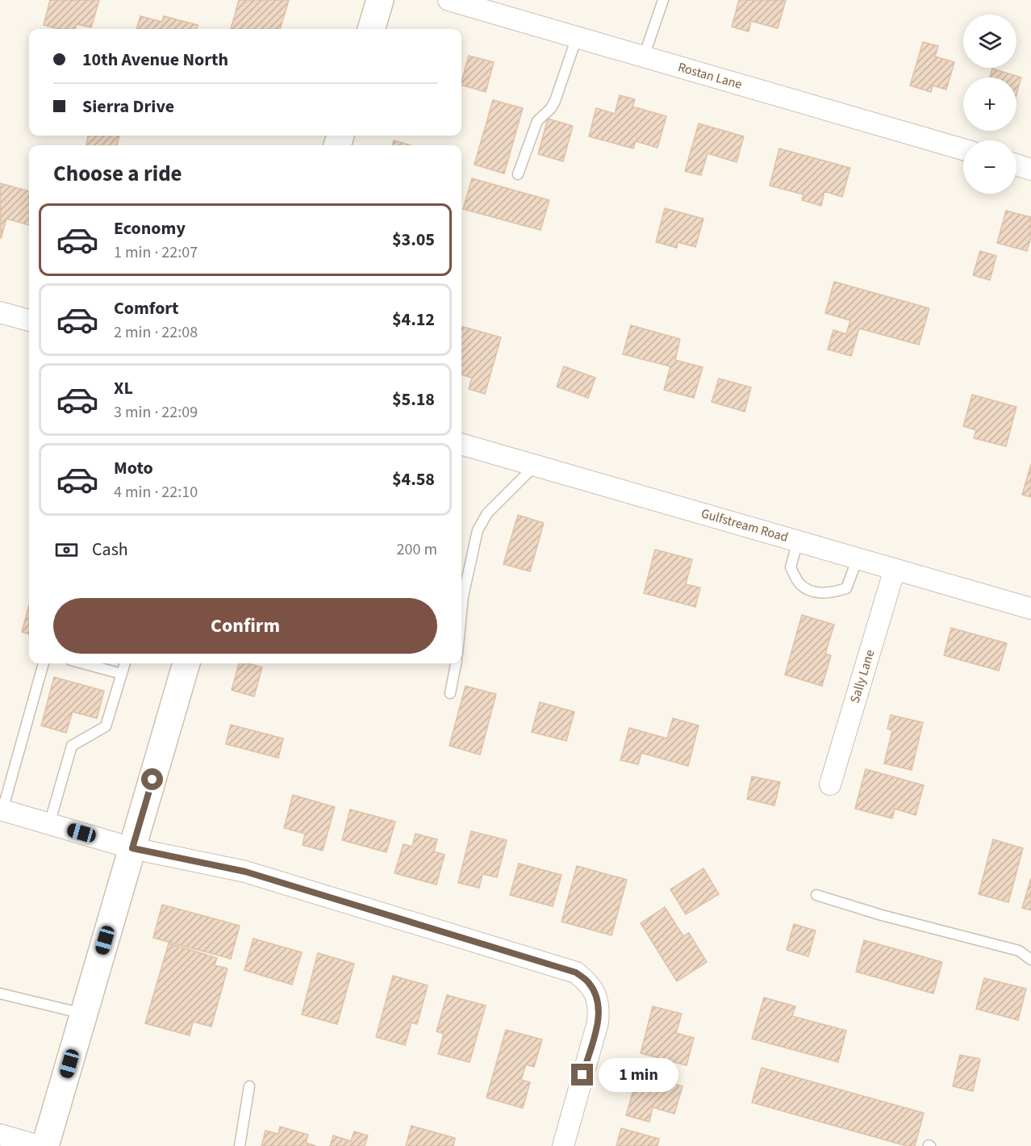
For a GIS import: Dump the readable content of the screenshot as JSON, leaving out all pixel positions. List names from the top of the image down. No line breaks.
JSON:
{"streets":{"street":["Rostan Lane","Gulfstream Road","Sally Lane"]},"crossings":[["Gulfstream Road","Sally Lane"]],"page":{"map_buttons":["+","−"],"banner":["10th Avenue North","Sierra Drive"],"heading":"Choose a ride","list":[{"name":"Economy","note":"1 min · 22:07","value":"$3.05"},{"name":"Comfort","note":"2 min · 22:08","value":"$4.12"},{"name":"XL","note":"3 min · 22:09","value":"$5.18"},{"name":"Moto","note":"4 min · 22:10","value":"$4.58"}],"pay":["Cash","200 m"],"buttons":"Confirm","bubble":"1 min"}}
